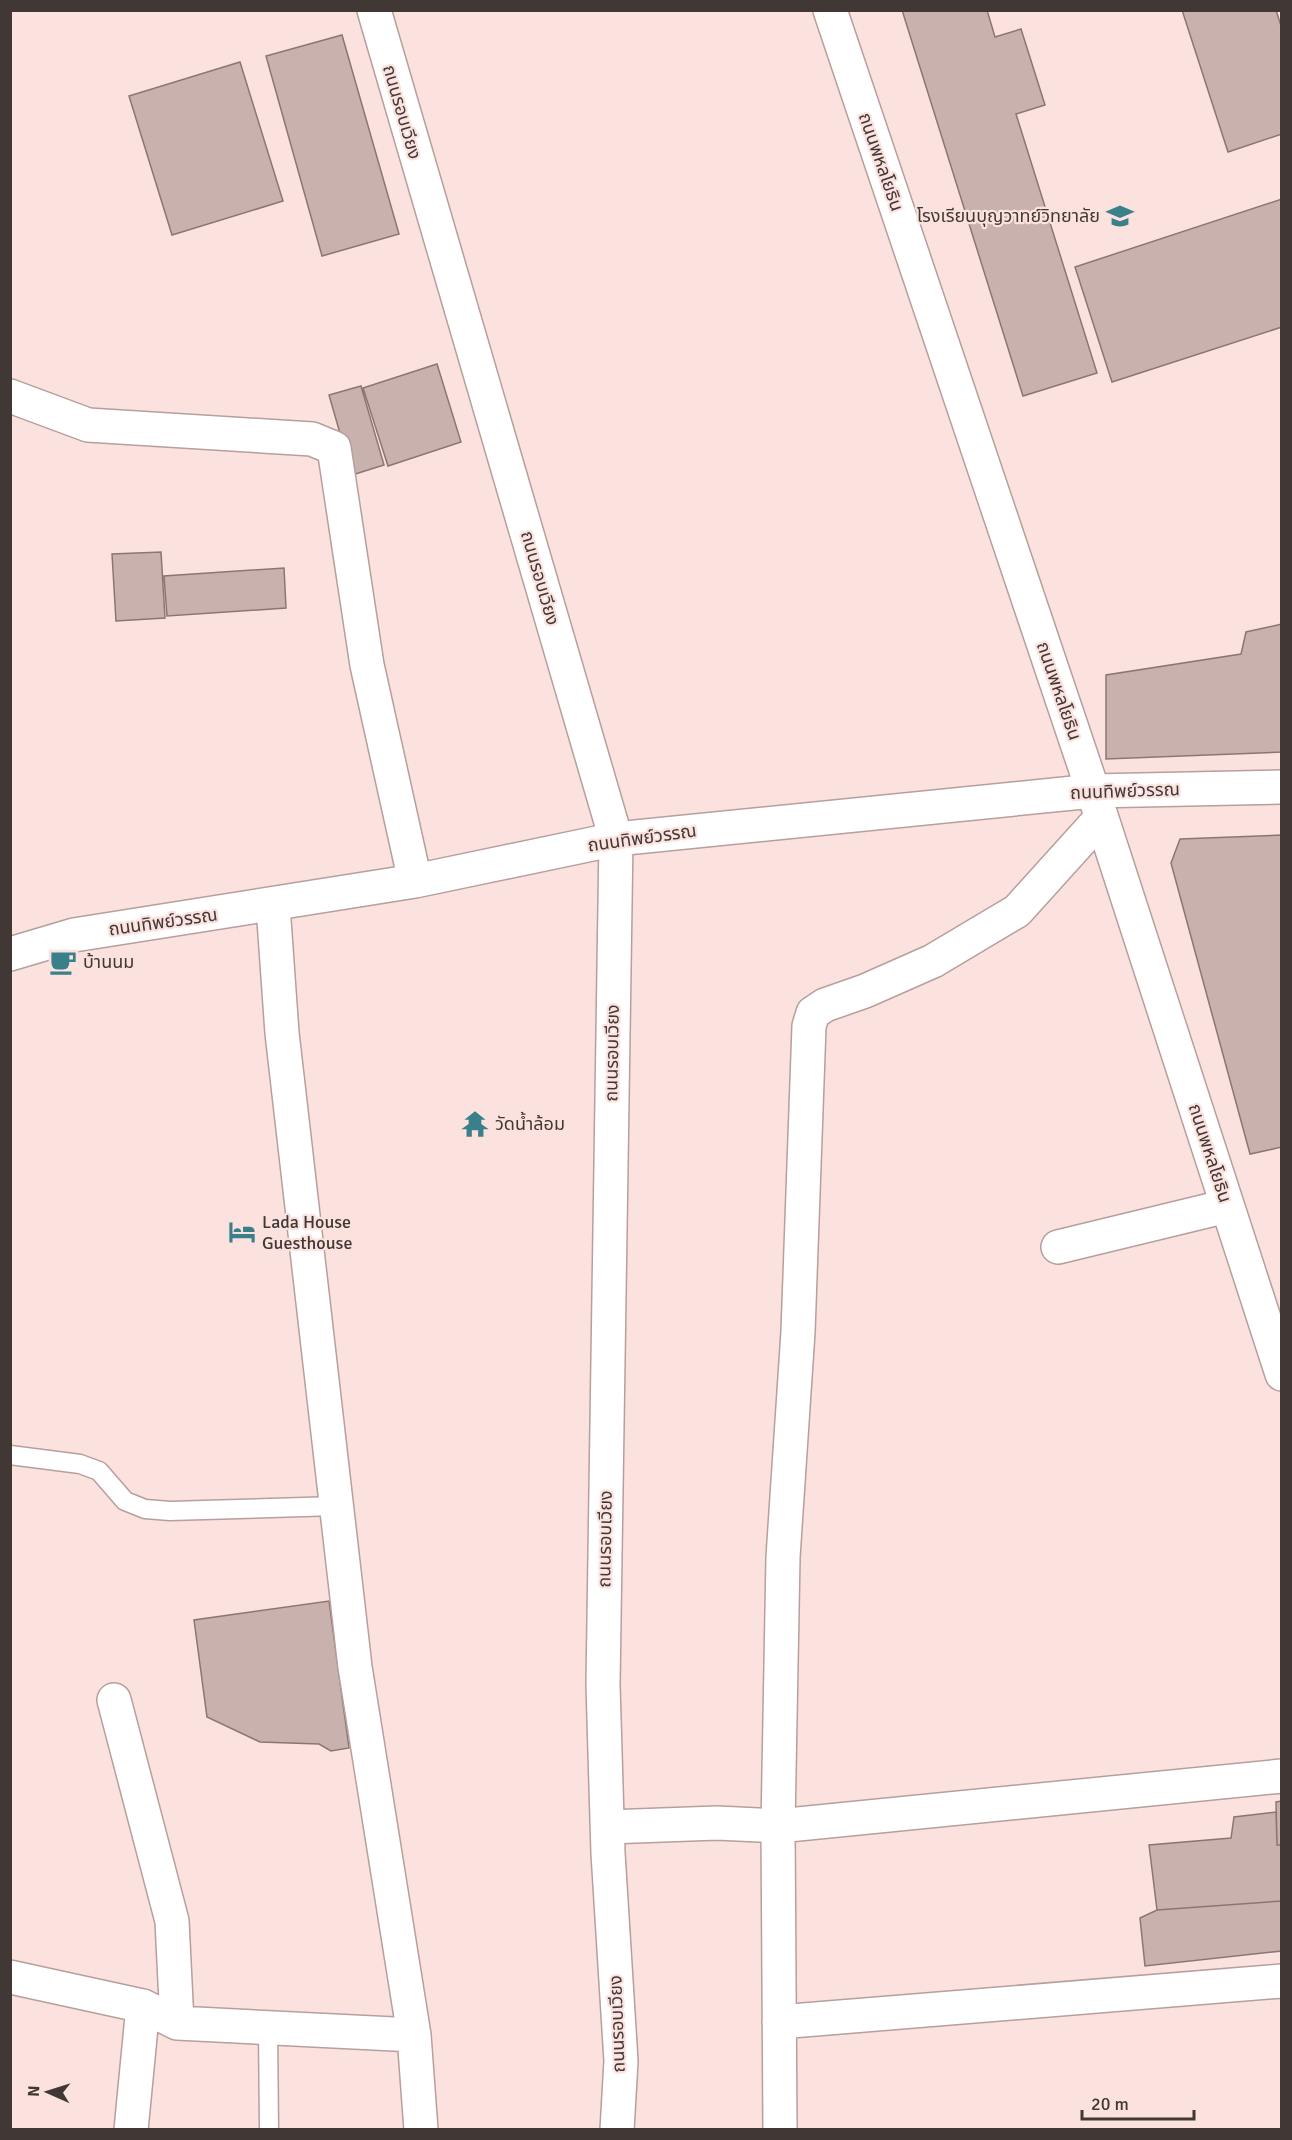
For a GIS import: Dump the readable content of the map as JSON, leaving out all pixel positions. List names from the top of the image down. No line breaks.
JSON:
{"streets":{"street":["ถนนรอบเวียง","ถนนพหลโยธิน","ถนนทิพย์วรรณ"]},"crossings":[["ถนนรอบเวียง","ถนนทิพย์วรรณ"],["ถนนพหลโยธิน","ถนนทิพย์วรรณ"]],"places":{"school or university":["โรงเรียนบุญวาทย์วิทยาลัย"],"cafe":["บ้านนม"],"temple":["วัดน้ำล้อม"],"hotel":["Lada House Guesthouse"]},"scale_bar":"20 m","north":"left"}
